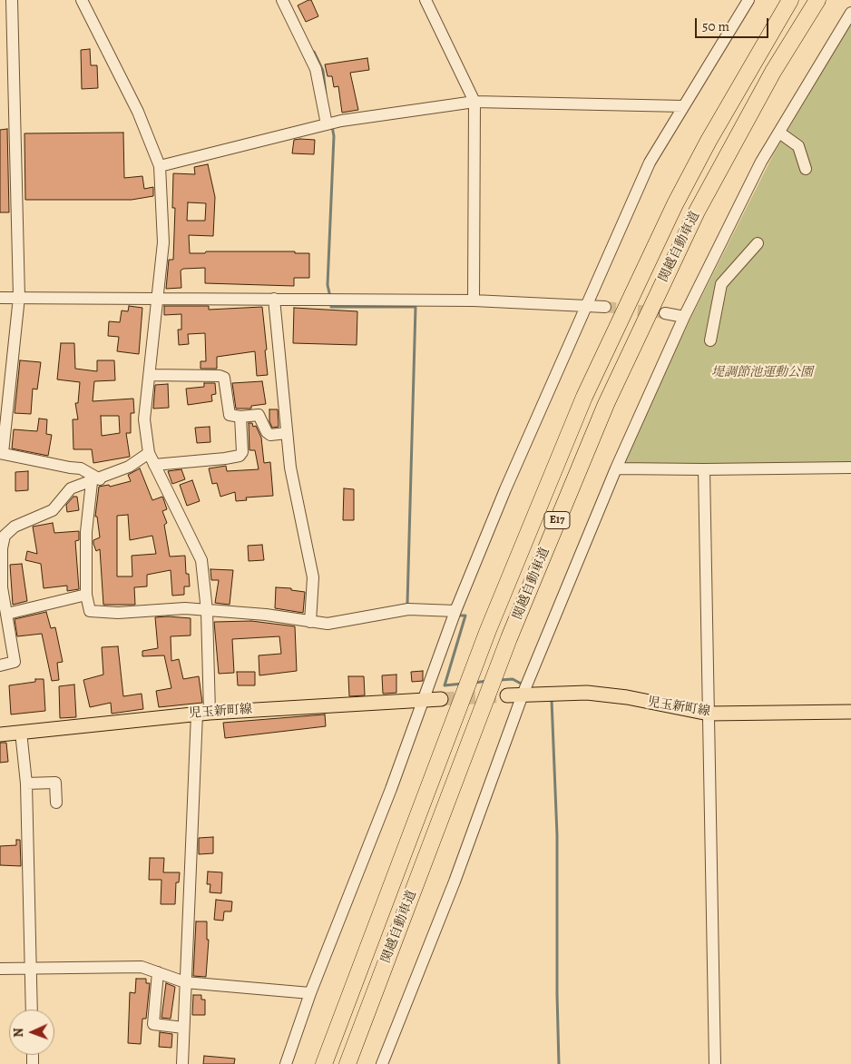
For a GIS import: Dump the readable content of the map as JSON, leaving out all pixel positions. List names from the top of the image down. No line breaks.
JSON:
{"streets":{"highway":["関越自動車道","E17"],"main road":["児玉新町線"]},"parks":["堤調節池運動公園"],"scale_bar":"50 m","north":"left"}
